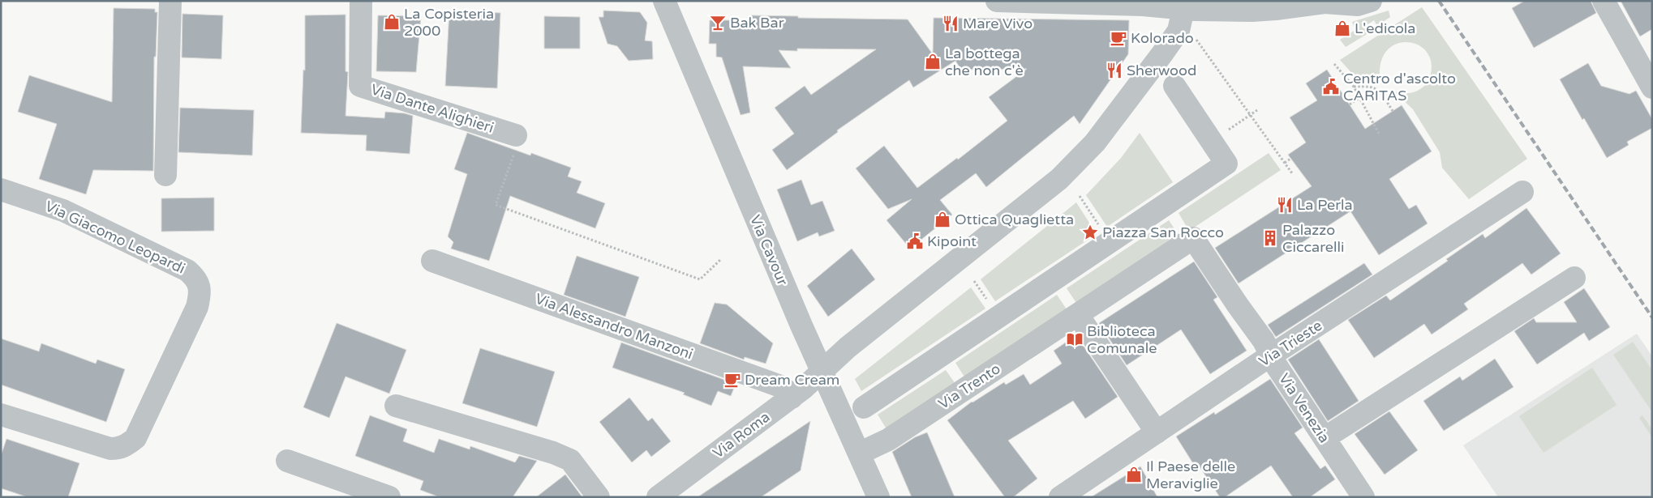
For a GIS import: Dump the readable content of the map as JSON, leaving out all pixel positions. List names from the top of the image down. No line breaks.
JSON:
{"streets":{"street":["Via Dante Alighieri","Via Giacomo Leopardi","Via Cavour","Via Alessandro Manzoni","Via Trieste","Via Trento","Via Venezia","Via Roma"]},"crossings":[["Via Cavour","Via Trento"],["Via Cavour","Via Roma"],["Via Alessandro Manzoni","Via Roma"],["Via Trieste","Via Venezia"],["Via Trento","Via Venezia"]],"places":{"shop":["La Copisteria 2000","L'edicola","La bottega che non c'è","Ottica Quaglietta","Il Paese delle Meraviglie"],"bar":["Bak Bar"],"restaurant":["Mare Vivo","Sherwood","La Perla"],"cafe":["Kolorado","Dream Cream"],"public building":["Centro d'ascolto CARITAS","Kipoint"],"place":["Piazza San Rocco"],"building":["Palazzo Ciccarelli"],"library":["Biblioteca Comunale"]}}
